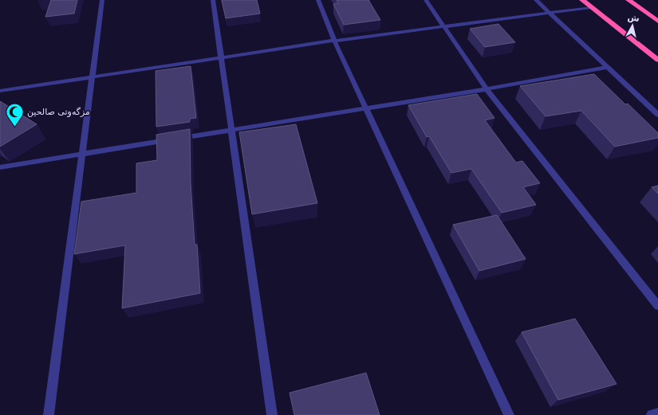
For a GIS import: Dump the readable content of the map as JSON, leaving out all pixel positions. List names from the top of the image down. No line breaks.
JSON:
{"places":{"mosque":["مزگەوتی صالحین"]},"north":"top"}
